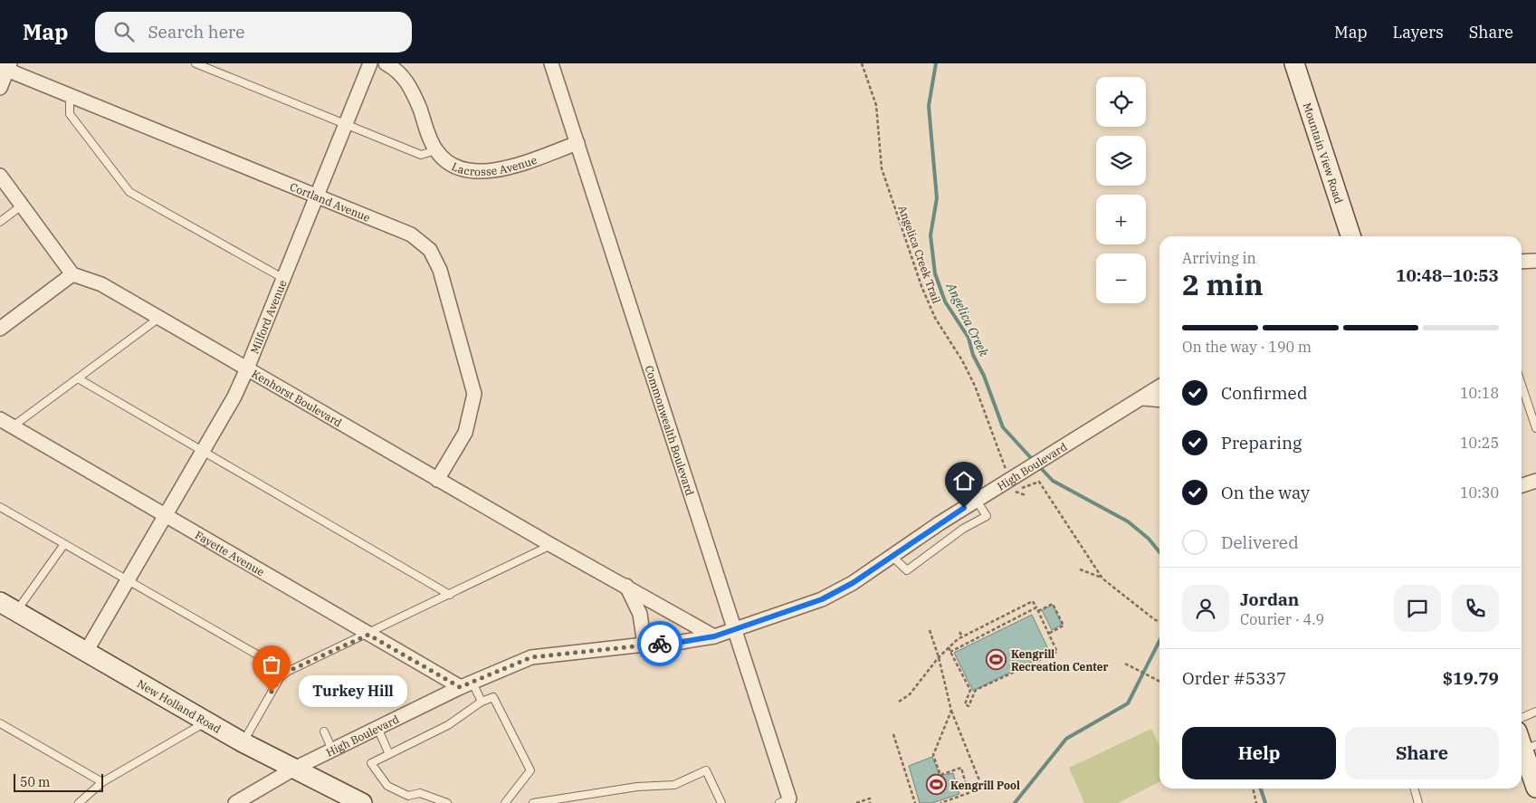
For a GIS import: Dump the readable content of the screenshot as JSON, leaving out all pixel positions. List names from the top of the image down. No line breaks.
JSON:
{"streets":{"main road":["Mountain View Road","New Holland Road"],"street":["Lacrosse Avenue","Cortland Avenue","Milford Avenue","Kenhorst Boulevard","Commonwealth Boulevard","High Boulevard","Fayette Avenue"],"path":["Angelica Creek Trail"]},"crossings":[["Lacrosse Avenue","Commonwealth Boulevard"],["Cortland Avenue","Milford Avenue"],["Cortland Avenue","Kenhorst Boulevard"],["Angelica Creek Trail","High Boulevard"],["Milford Avenue","Kenhorst Boulevard"],["Milford Avenue","Fayette Avenue"],["Milford Avenue","New Holland Road"],["Kenhorst Boulevard","High Boulevard"],["Commonwealth Boulevard","High Boulevard"],["High Boulevard","Fayette Avenue"],["High Boulevard","New Holland Road"]],"water":["Angelica Creek"],"places":{"sports":["Kengrill Recreation Center","Kengrill Pool"],"other":["Turkey Hill"]},"scale_bar":"50 m","page":{"header":"Map","search":"Search here","nav":["Map","Layers","Share"],"map_buttons":["+","−"],"heading":["2 min","Arriving in","10:48–10:53"],"panel":["Jordan","Courier · 4.9","Order #5337","$19.79"],"bar":"On the way · 190 m","list":[["Confirmed","10:18"],["Preparing","10:25"],["On the way","10:30"],"Delivered"],"bubble":"Turkey Hill","buttons":["Help","Share"],"scale":"50 m"}}
